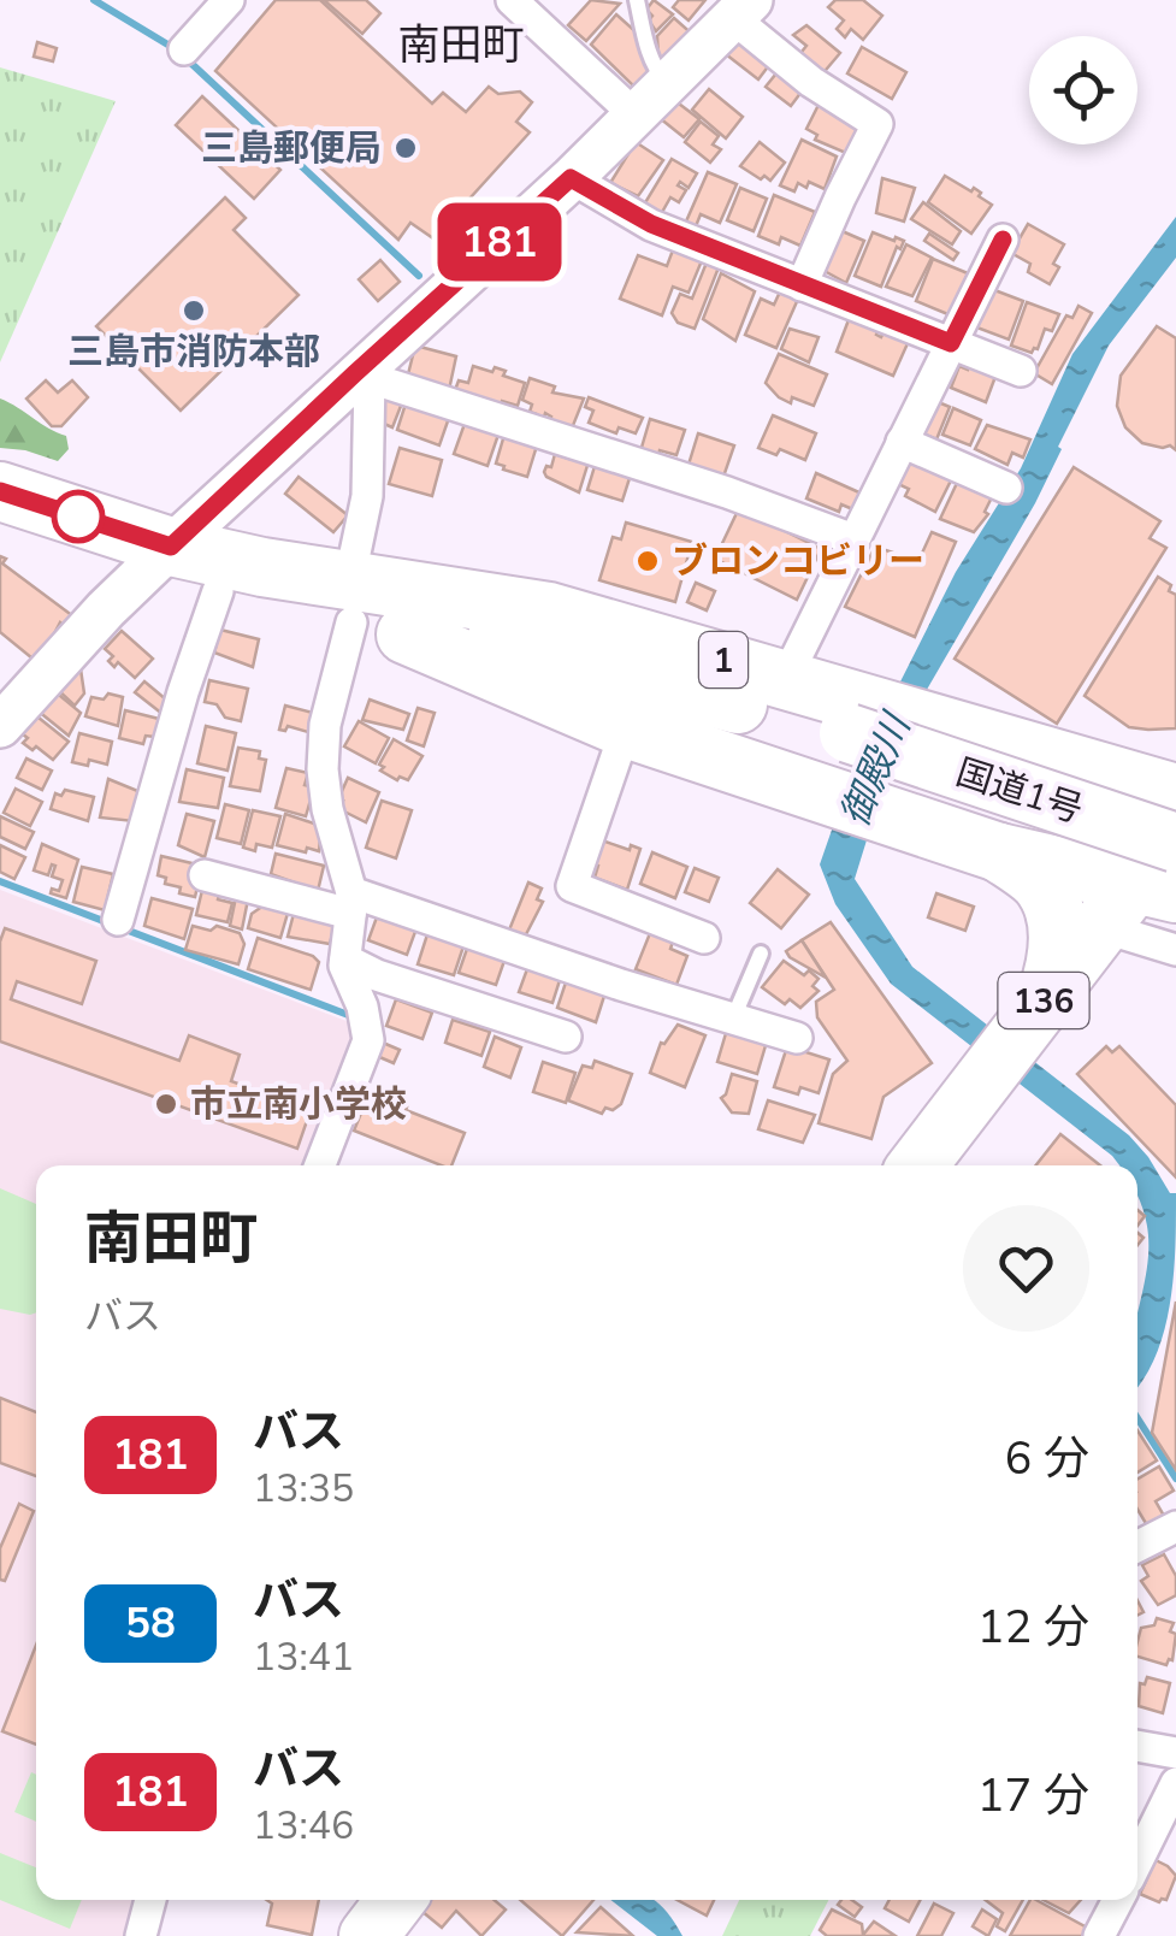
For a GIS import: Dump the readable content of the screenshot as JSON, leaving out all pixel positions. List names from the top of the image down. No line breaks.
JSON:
{"streets":{"highway":["1","国道1号","136"]},"crossings":[["1","国道1号"],["1","136"],["国道1号","136"]],"districts":["南田町"],"water":["御殿川"],"places":["三島郵便局","三島市消防本部","ブロンコビリー","市立南小学校"],"lines":["bus line 181"],"page":{"on_map":"181","heading":["南田町","バス"],"list":[{"mark":"181","name":"バス","note":"13:35","value":"6 分"},{"mark":"58","name":"バス","note":"13:41","value":"12 分"},{"mark":"181","name":"バス","note":"13:46","value":"17 分"}]}}
